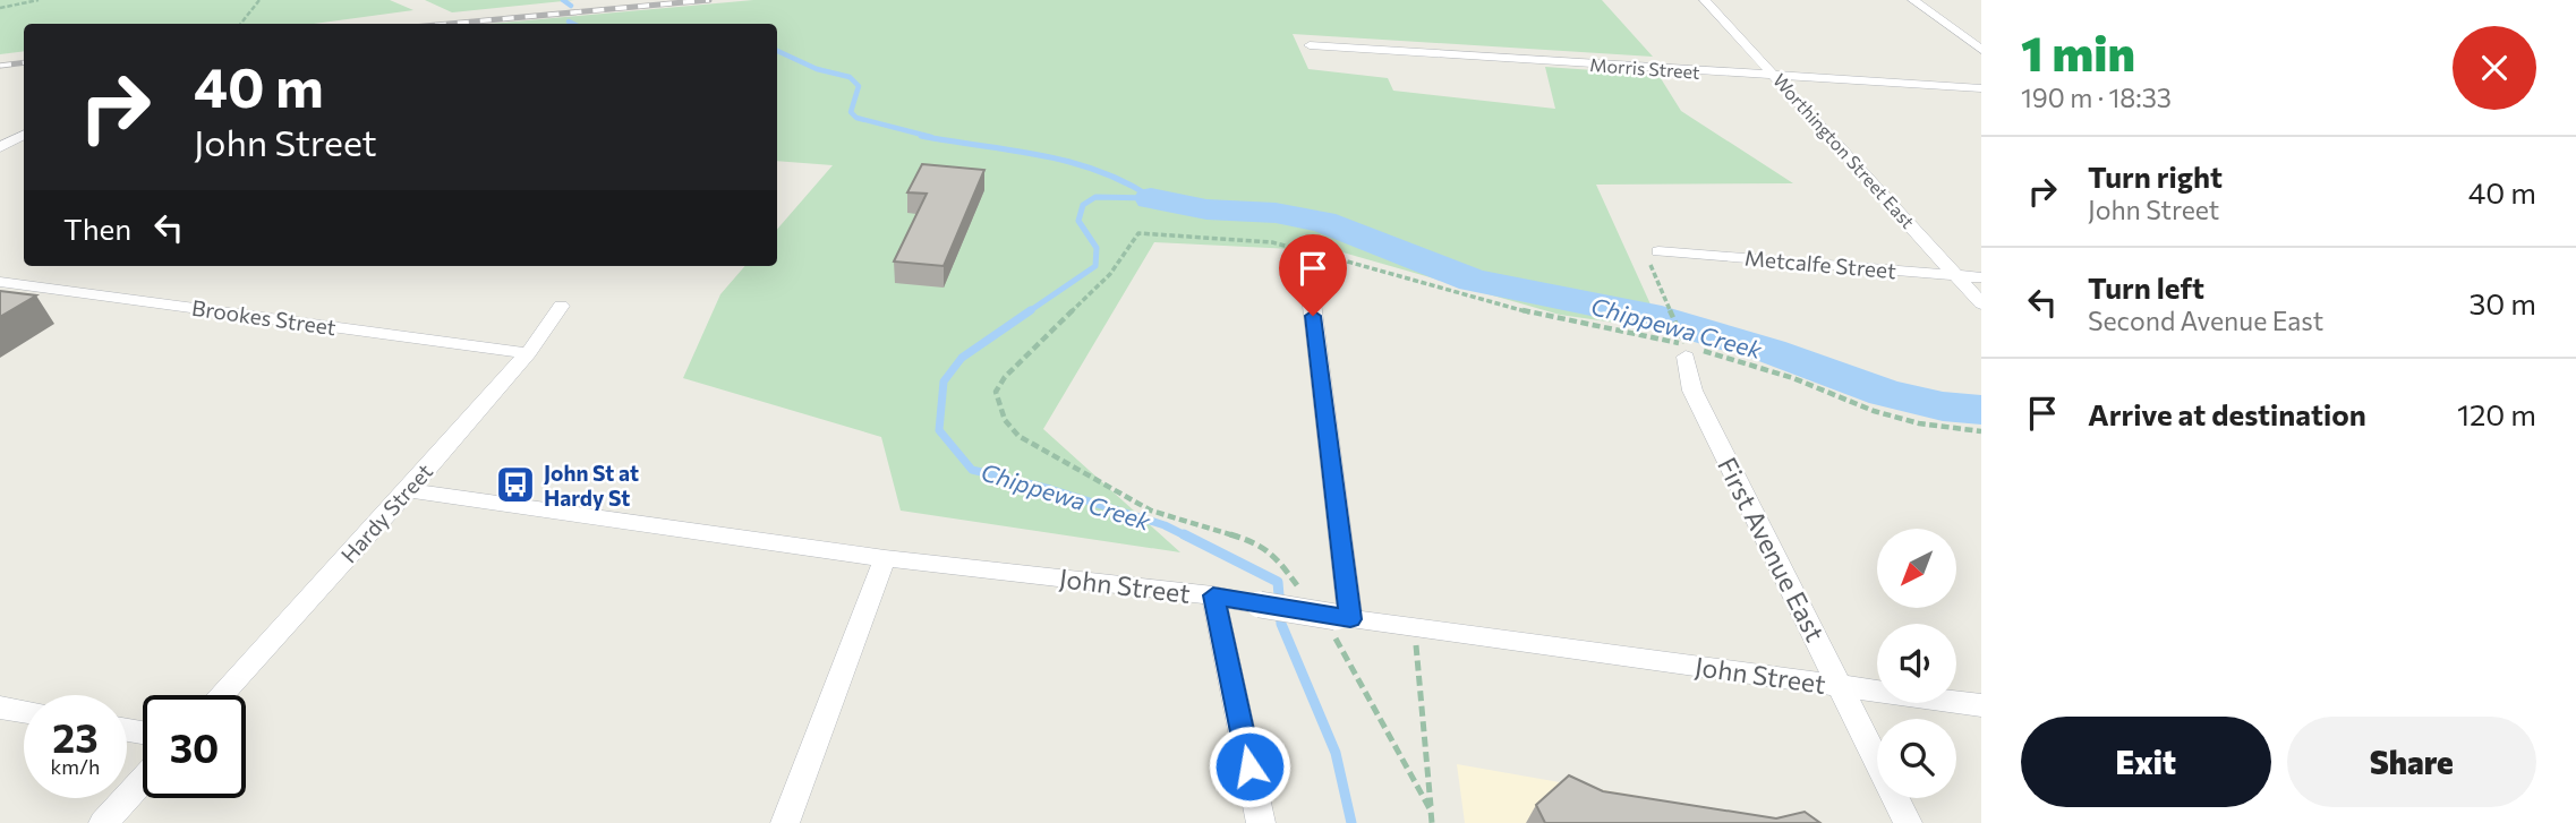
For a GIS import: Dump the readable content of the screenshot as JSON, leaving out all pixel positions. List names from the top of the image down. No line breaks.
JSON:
{"streets":{"street":["Morris Street","Worthington Street East","Metcalfe Street","Brookes Street","Hardy Street","First Avenue East","John Street"]},"crossings":[["Morris Street","Worthington Street East"],["Worthington Street East","Metcalfe Street"],["Brookes Street","Hardy Street"],["Hardy Street","John Street"],["First Avenue East","John Street"]],"water":["Chippewa Creek"],"places":{"bus stop":["John St at Hardy St"]},"north":"bottom left","page":{"heading":["1 min","190 m · 18:33"],"turn":["40 m","John Street"],"list":[{"name":"Turn right","note":"John Street","value":"40 m"},{"name":"Turn left","note":"Second Avenue East","value":"30 m"},{"name":"Arrive at destination","value":"120 m"}],"then":"Then","speed":"23 km/h","limit":"30","buttons":["Exit","Share"]}}
